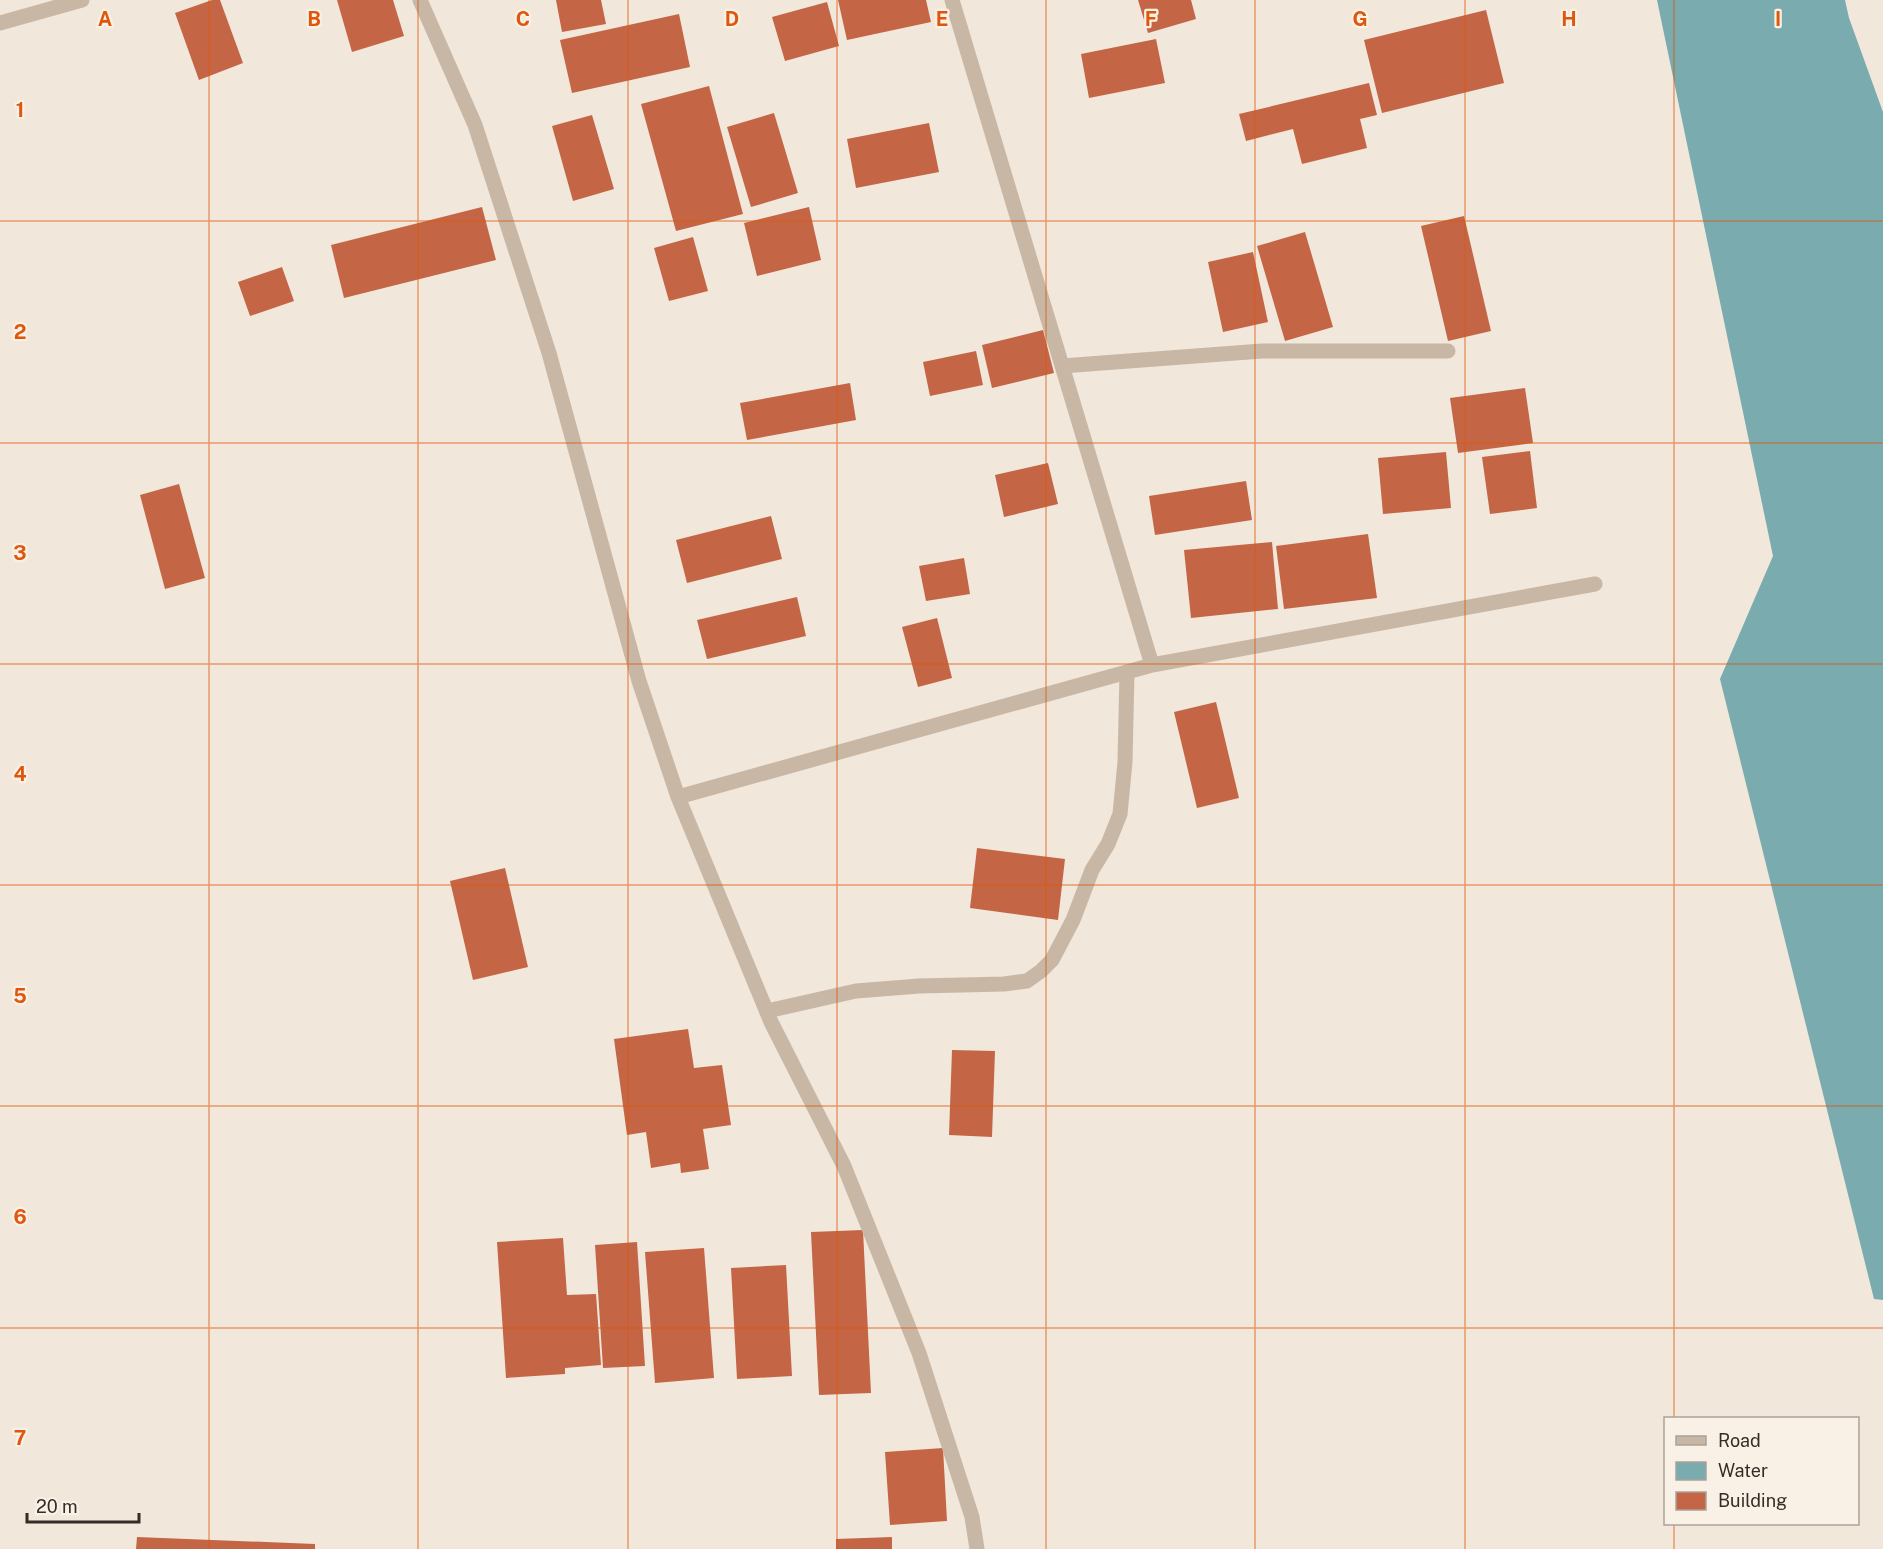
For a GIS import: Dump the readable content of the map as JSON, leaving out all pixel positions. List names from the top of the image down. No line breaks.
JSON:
{"legend":["Road","Water","Building"],"scale_bar":"20 m","grid":{"columns":["A","B","C","D","E","F","G","H","I"],"rows":["1","2","3","4","5","6","7"]}}
